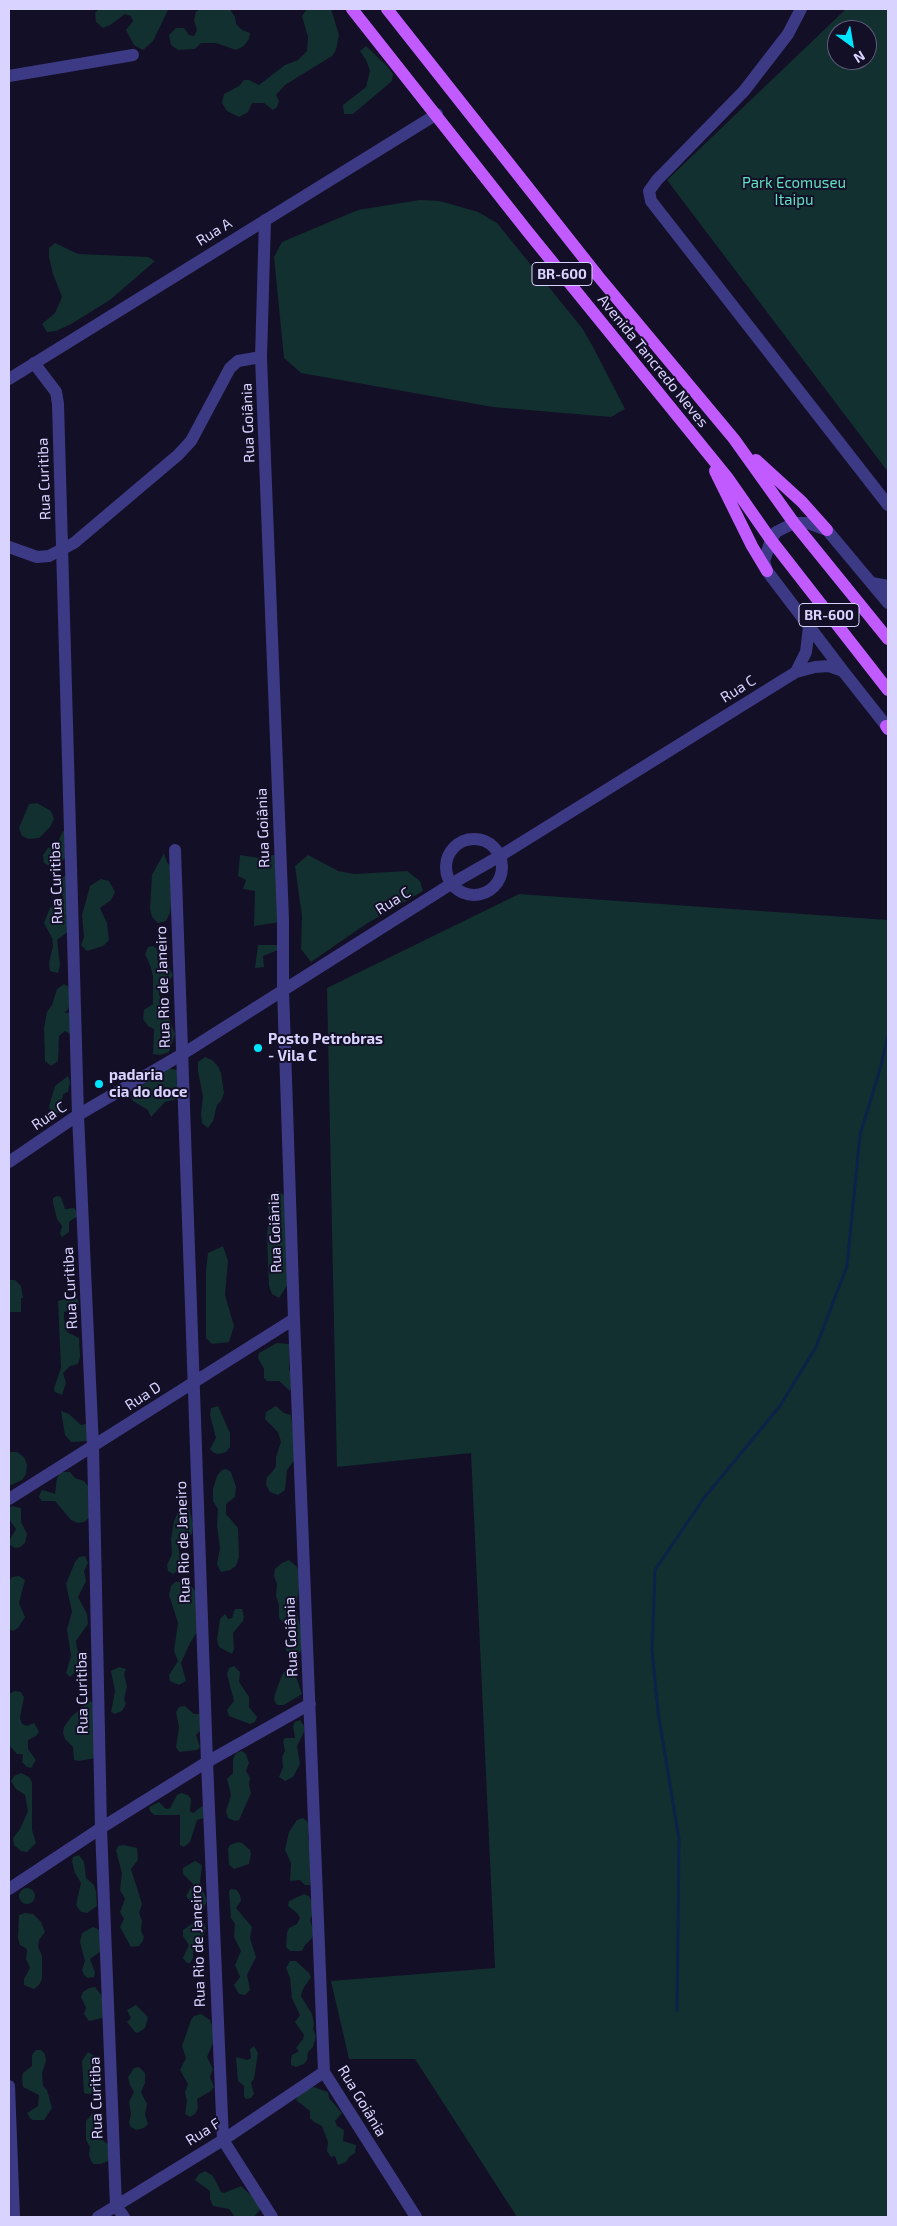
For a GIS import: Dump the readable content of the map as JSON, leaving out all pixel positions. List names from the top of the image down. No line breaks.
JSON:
{"streets":{"main road":["BR-600","Avenida Tancredo Neves"],"street":["Rua A","Rua Goiânia","Rua Curitiba","Rua C","Rua Rio de Janeiro","Rua D","Rua F"]},"crossings":[["Rua A","Avenida Tancredo Neves"],["Rua A","Rua Goiânia"],["Rua A","Rua Curitiba"],["Rua Goiânia","Rua C"],["Rua Goiânia","Rua D"],["Rua Goiânia","Rua F"],["Rua Curitiba","Rua C"],["Rua Curitiba","Rua D"],["Rua Curitiba","Rua F"],["Rua C","Rua Rio de Janeiro"],["Rua Rio de Janeiro","Rua D"],["Rua Rio de Janeiro","Rua F"]],"parks":["Park Ecomuseu Itaipu"],"places":["Posto Petrobras - Vila C","padaria cia do doce"],"north":"bottom right"}
